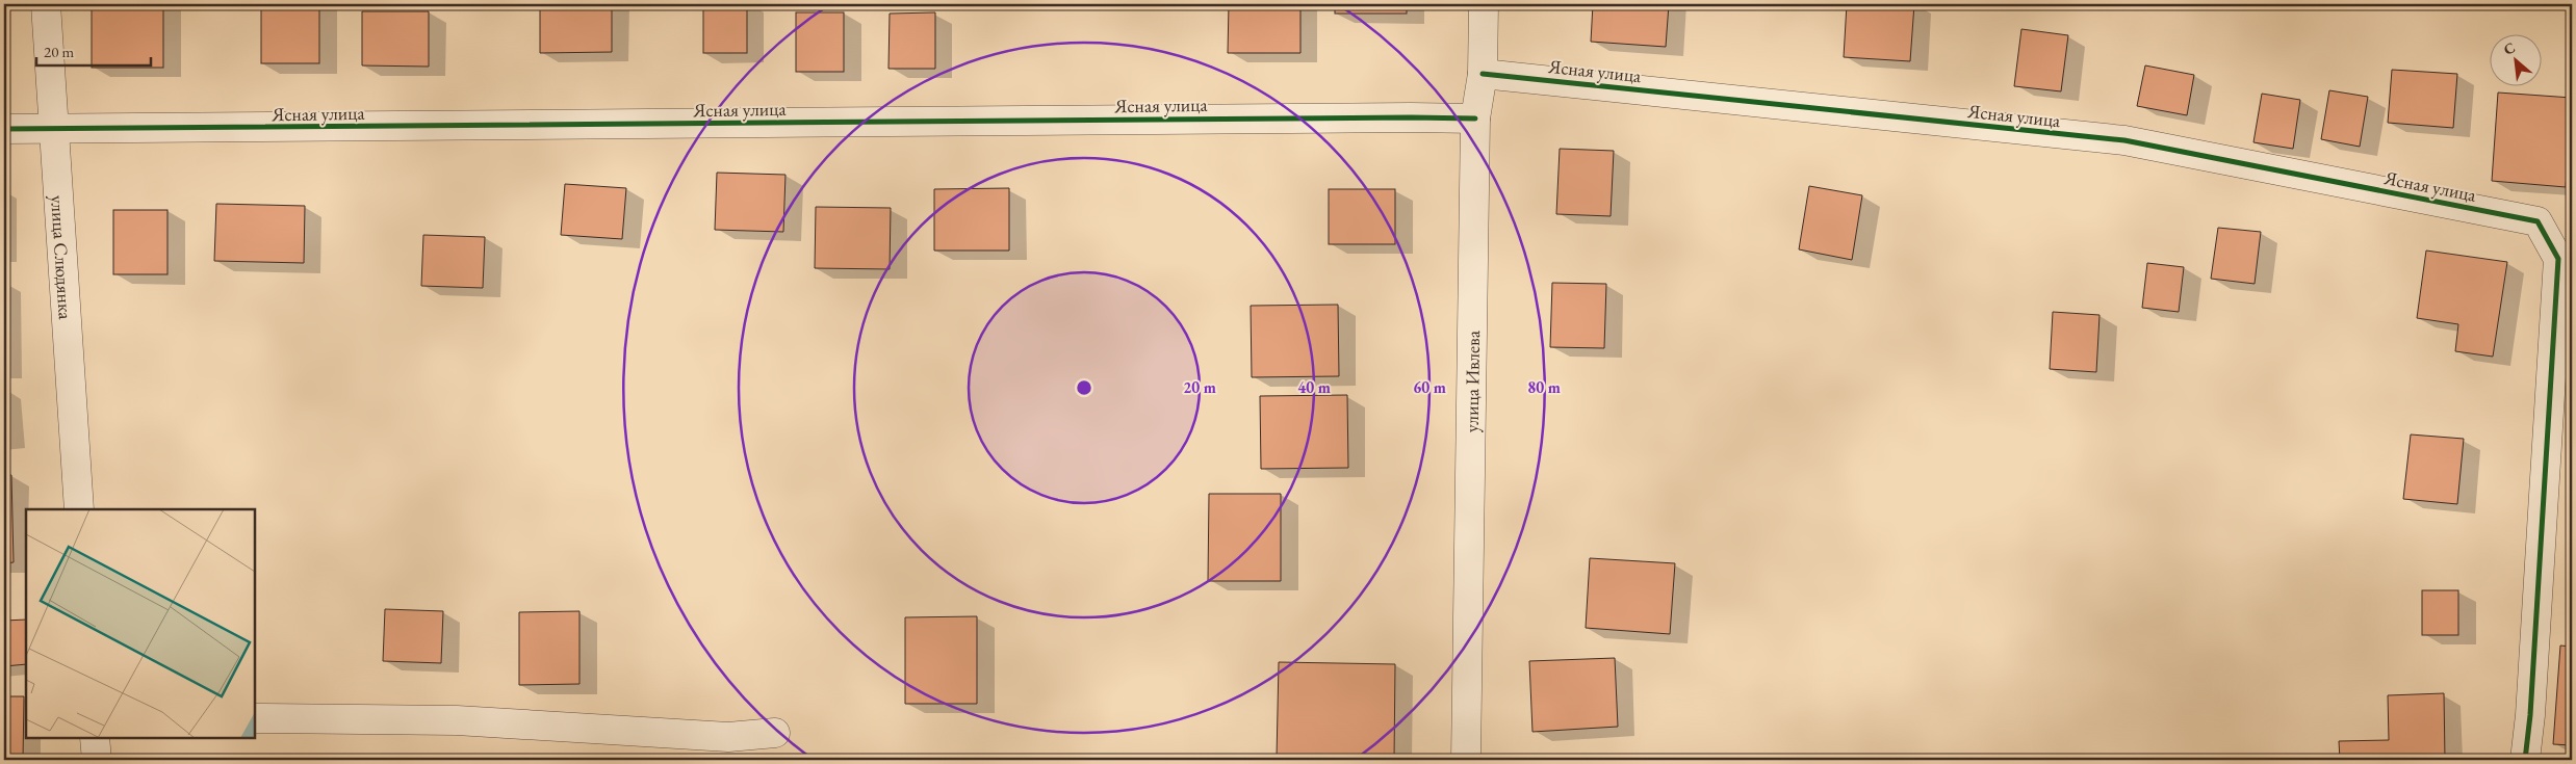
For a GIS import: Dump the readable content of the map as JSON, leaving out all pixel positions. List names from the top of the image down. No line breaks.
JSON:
{"streets":{"street":["Ясная улица","улица Слюдянка","улица Ивлева"]},"crossings":[["Ясная улица","улица Слюдянка"],["Ясная улица","улица Ивлева"]],"scale_bar":"20 m","north":"top left","rings":["20 m","40 m","60 m","80 m"]}
